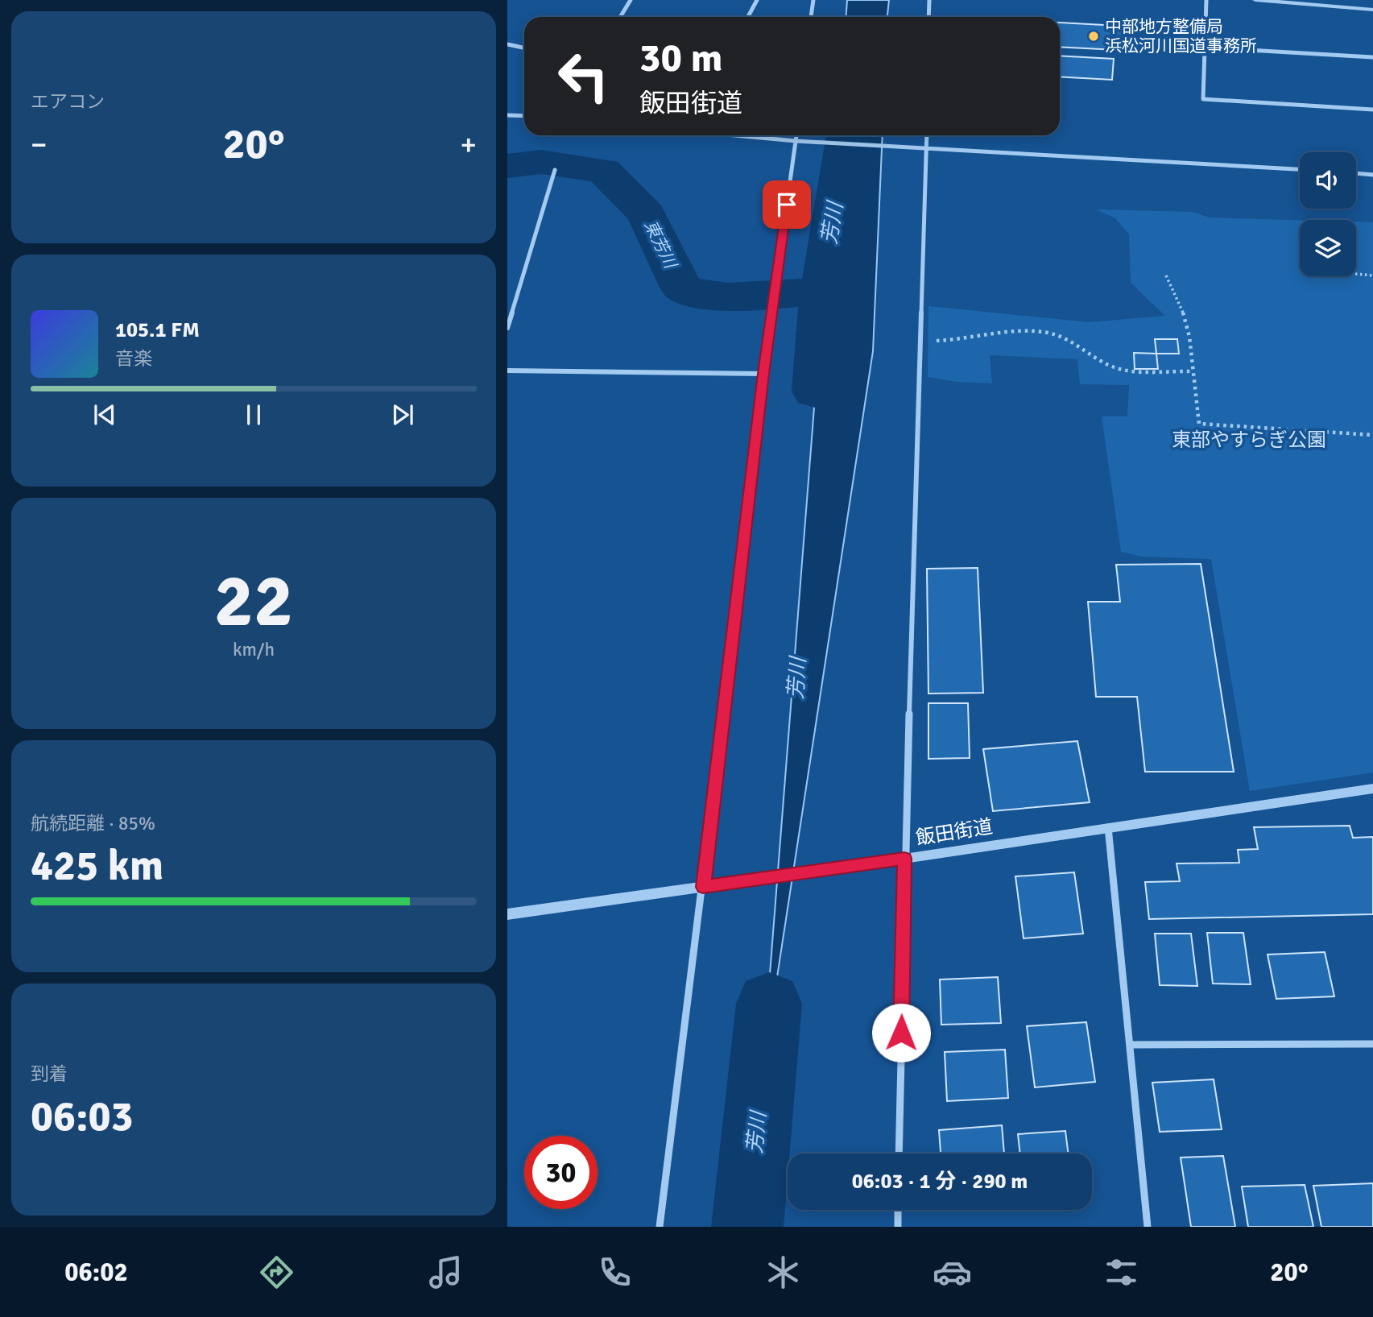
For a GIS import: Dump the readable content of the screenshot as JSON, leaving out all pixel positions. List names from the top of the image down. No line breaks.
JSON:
{"streets":{"street":["飯田街道"]},"water":["芳川","東芳川"],"parks":["東部やすらぎ公園"],"places":["中部地方整備局 浜松河川国道事務所"],"page":{"tile":["エアコン",["22","km/h"],["航続距離 · 85%","425 km"],["到着","06:03"]],"turn":["30 m","飯田街道"],"heat":["−","20°","+"],"song":["105.1 FM","音楽"],"limit":"30","trip":"06:03 · 1 分 · 290 m","tabs":["06:02","20°"]}}
